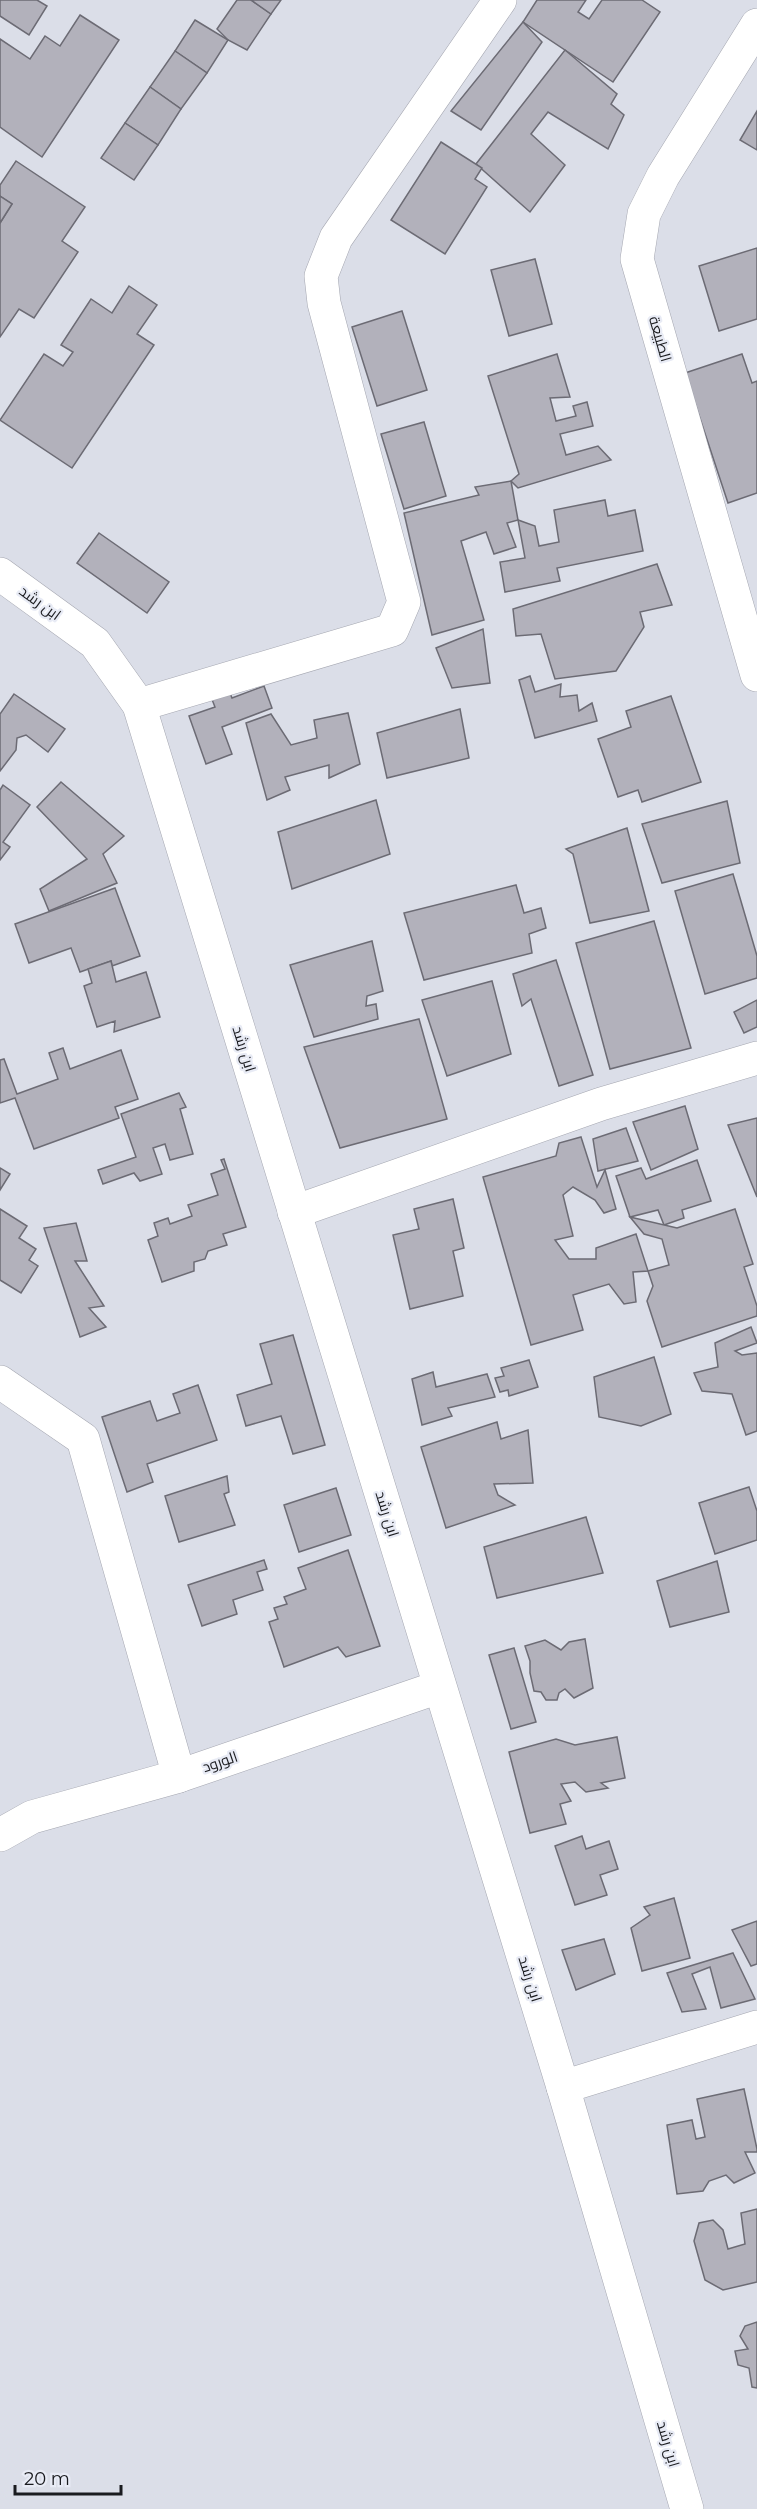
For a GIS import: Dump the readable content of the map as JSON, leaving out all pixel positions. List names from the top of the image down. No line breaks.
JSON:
{"streets":{"street":["الطبيعة","ابن رشد","الورود"]},"crossings":[["ابن رشد","الورود"]],"scale_bar":"20 m"}
